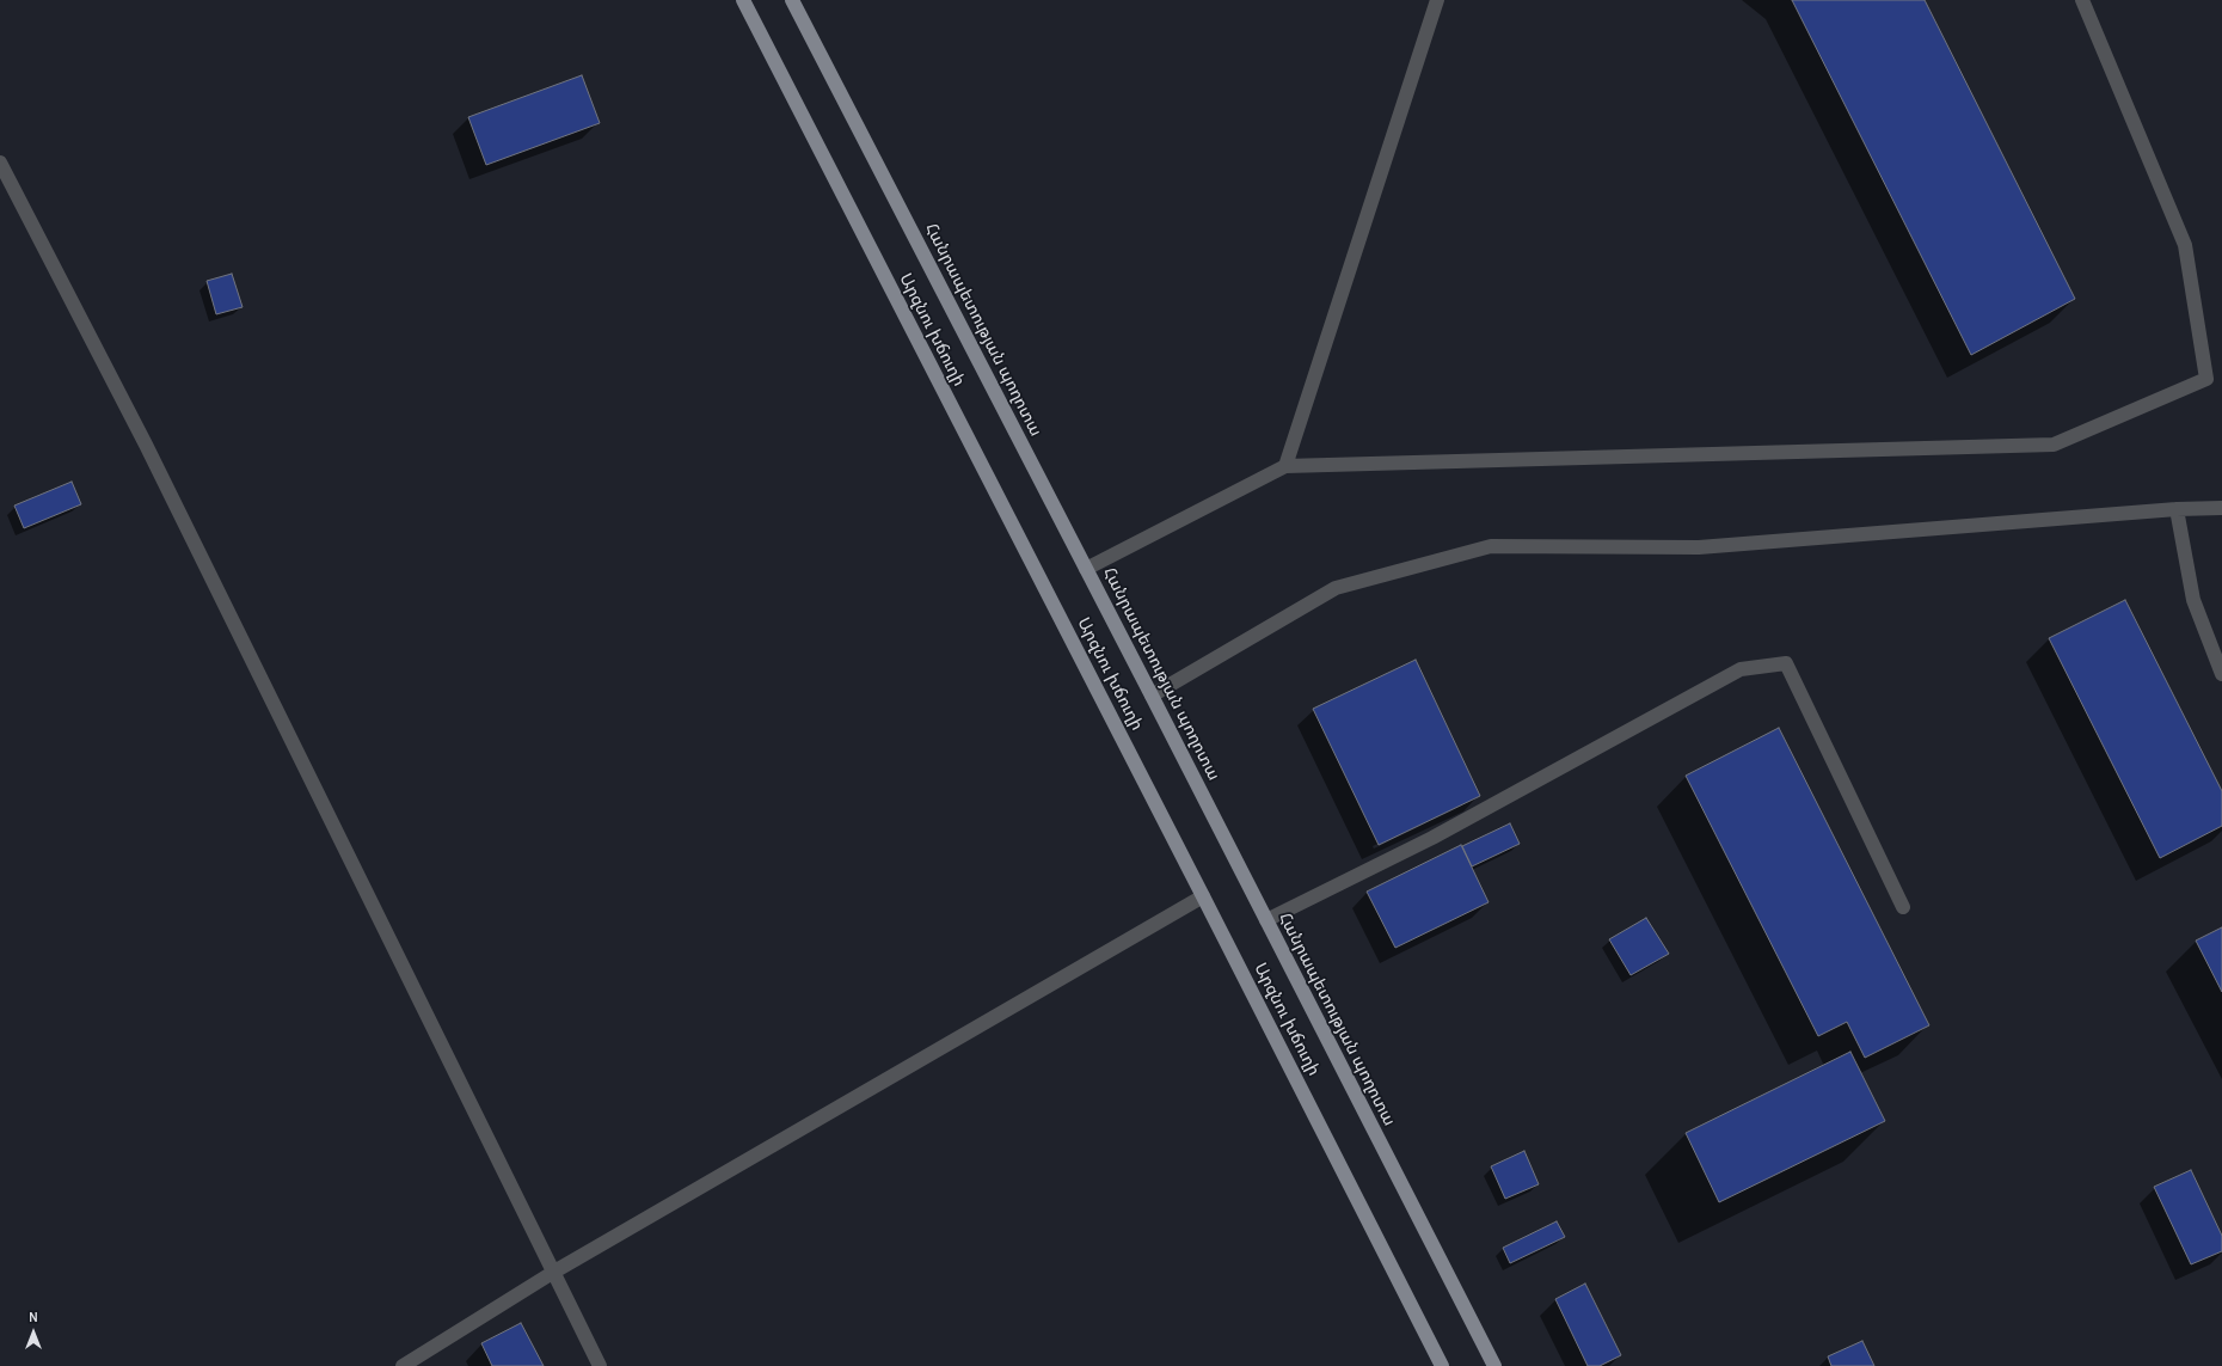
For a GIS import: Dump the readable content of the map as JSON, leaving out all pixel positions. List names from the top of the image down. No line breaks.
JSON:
{"streets":{"main road":["Արզնու խճուղի","Հանրապետության պողոտա"]},"north":"top"}
